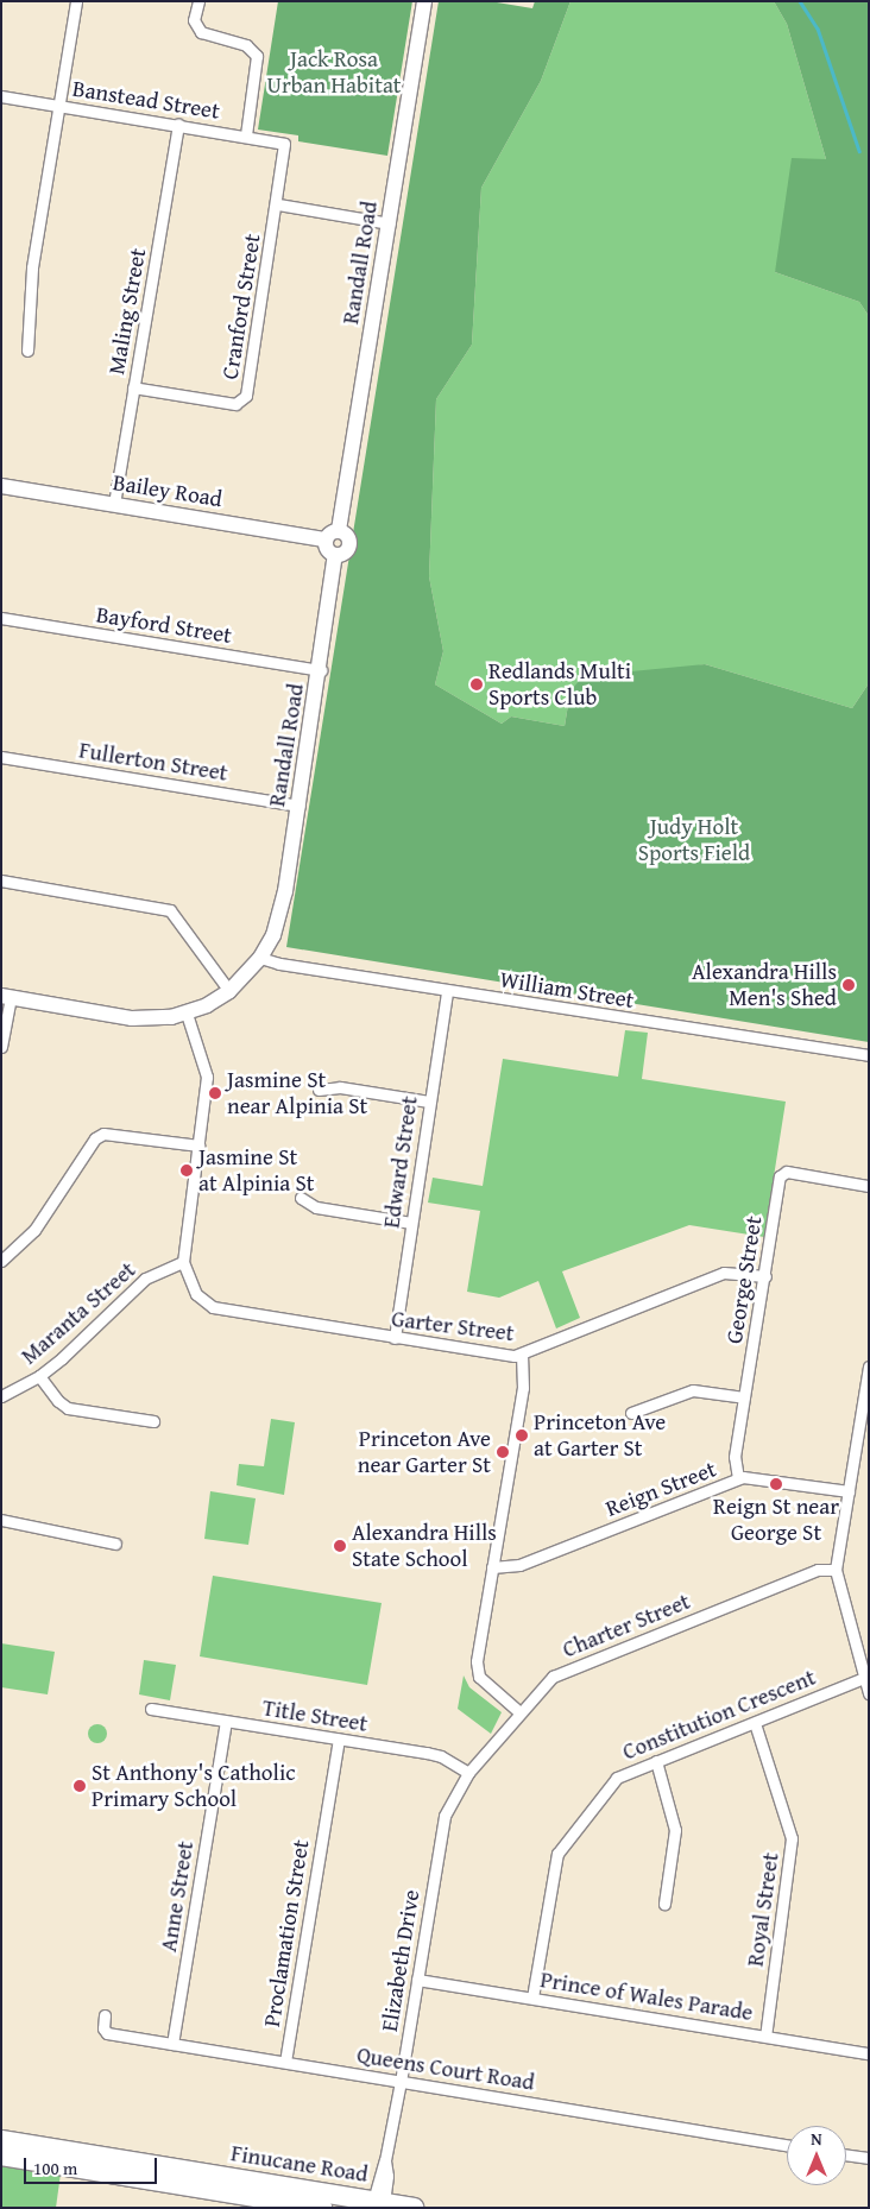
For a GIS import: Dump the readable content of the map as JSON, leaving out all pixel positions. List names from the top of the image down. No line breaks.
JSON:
{"streets":{"highway":["Finucane Road"],"street":["Banstead Street","Randall Road","Cranford Street","Maling Street","Bailey Road","Bayford Street","Fullerton Street","William Street","Edward Street","George Street","Maranta Street","Garter Street","Reign Street","Charter Street","Constitution Crescent","Title Street","Anne Street","Royal Street","Proclamation Street","Elizabeth Drive","Prince of Wales Parade","Queens Court Road"]},"crossings":[["Banstead Street","Cranford Street"],["Banstead Street","Maling Street"],["Randall Road","Bailey Road"],["Randall Road","Bayford Street"],["Randall Road","Fullerton Street"],["Randall Road","William Street"],["Cranford Street","Maling Street"],["Maling Street","Bailey Road"],["William Street","Edward Street"],["Edward Street","Garter Street"],["George Street","Garter Street"],["George Street","Reign Street"],["Maranta Street","Garter Street"],["Charter Street","Title Street"],["Charter Street","Elizabeth Drive"],["Constitution Crescent","Royal Street"],["Constitution Crescent","Prince of Wales Parade"],["Title Street","Anne Street"],["Title Street","Proclamation Street"],["Title Street","Elizabeth Drive"],["Anne Street","Queens Court Road"],["Royal Street","Prince of Wales Parade"],["Proclamation Street","Queens Court Road"],["Elizabeth Drive","Prince of Wales Parade"],["Elizabeth Drive","Queens Court Road"],["Elizabeth Drive","Finucane Road"]],"parks":["Jack Rosa Urban Habitat","Judy Holt Sports Field"],"places":["Redlands Multi Sports Club","Alexandra Hills Men's Shed","Jasmine St near Alpinia St","Jasmine St at Alpinia St","Princeton Ave at Garter St","Princeton Ave near Garter St","Reign St near George St","Alexandra Hills State School","St Anthony's Catholic Primary School"],"scale_bar":"100 m","north":"top"}
